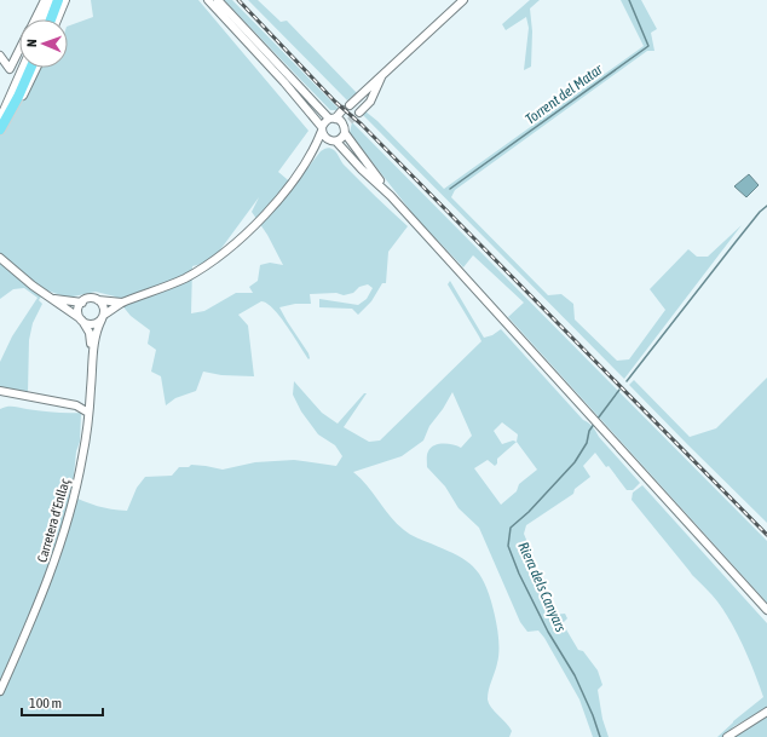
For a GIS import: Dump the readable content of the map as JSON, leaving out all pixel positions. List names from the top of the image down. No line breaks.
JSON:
{"streets":{"street":["Carretera d'Enllaç"]},"water":["Torrent del Matar","Riera dels Canyars"],"scale_bar":"100 m","north":"left"}
